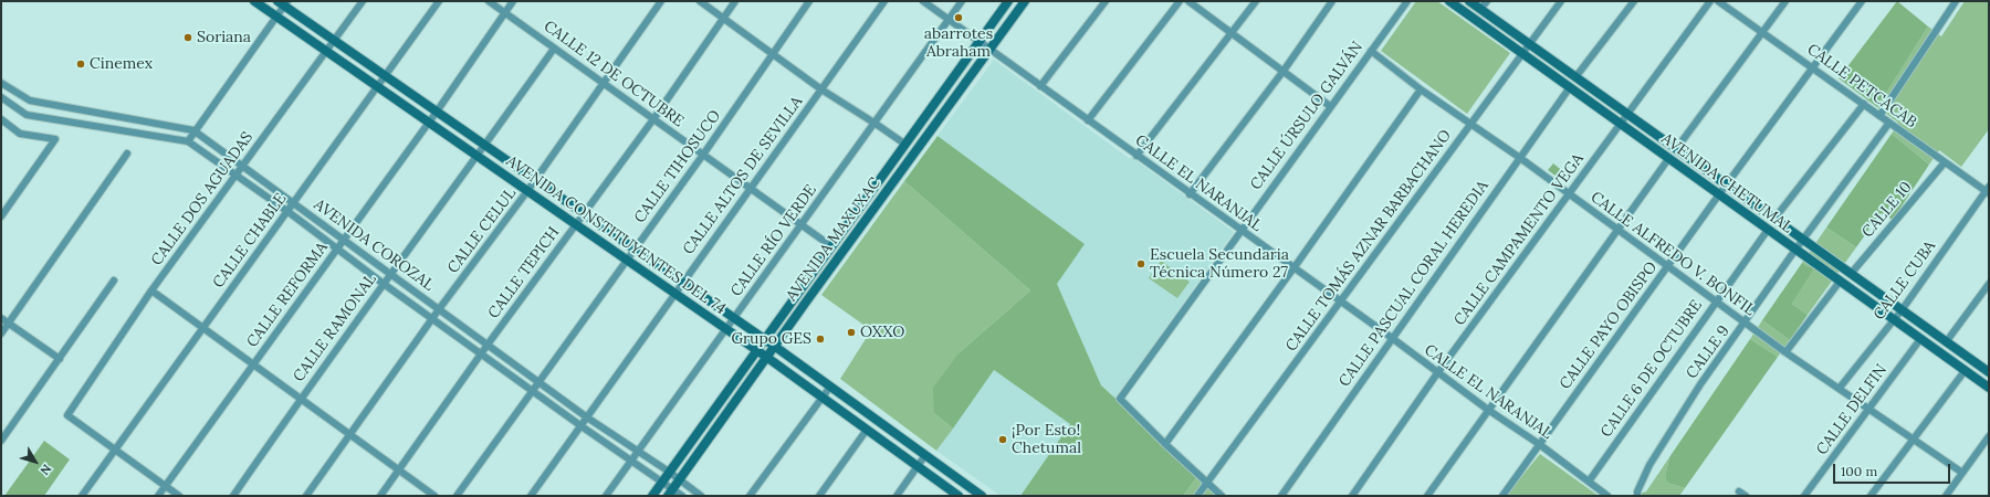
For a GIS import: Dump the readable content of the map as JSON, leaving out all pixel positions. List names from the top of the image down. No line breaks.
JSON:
{"streets":{"main road":["AVENIDA CHETUMAL","AVENIDA CONSTITUYENTES DEL 74","AVENIDA MAXUXAC"],"street":["CALLE 12 DE OCTUBRE","CALLE PETCACAB","CALLE ÚRSULO GALVÁN","CALLE TIHOSUCO","CALLE ALTOS DE SEVILLA","CALLE EL NARANJAL","CALLE DOS AGUADAS","CALLE 10","CALLE CELUL","CALLE CAMPAMENTO VEGA","CALLE CHABLE","CALLE RÍO VERDE","CALLE TOMÁS AZNAR BARBACHANO","AVENIDA COROZAL","CALLE ALFREDO V. BONFIL","CALLE TEPICH","CALLE CUBA","CALLE PASCUAL CORAL HEREDIA","CALLE REFORMA","CALLE PAYO OBISPO","CALLE RAMONAL","CALLE 9","CALLE 6 DE OCTUBRE","CALLE DELFIN"]},"crossings":[["CALLE 12 DE OCTUBRE","CALLE TIHOSUCO"],["CALLE 12 DE OCTUBRE","CALLE ALTOS DE SEVILLA"],["CALLE 12 DE OCTUBRE","CALLE CELUL"],["CALLE 12 DE OCTUBRE","AVENIDA MAXUXAC"],["CALLE 12 DE OCTUBRE","CALLE RÍO VERDE"],["CALLE 12 DE OCTUBRE","CALLE TEPICH"],["CALLE 12 DE OCTUBRE","CALLE REFORMA"],["CALLE 12 DE OCTUBRE","CALLE RAMONAL"],["CALLE PETCACAB","CALLE 10"],["CALLE PETCACAB","CALLE CUBA"],["CALLE PETCACAB","CALLE PAYO OBISPO"],["CALLE PETCACAB","CALLE 9"],["CALLE ÚRSULO GALVÁN","CALLE EL NARANJAL"],["CALLE ÚRSULO GALVÁN","CALLE ALFREDO V. BONFIL"],["CALLE TIHOSUCO","AVENIDA CONSTITUYENTES DEL 74"],["CALLE TIHOSUCO","AVENIDA COROZAL"],["CALLE ALTOS DE SEVILLA","AVENIDA CONSTITUYENTES DEL 74"],["CALLE ALTOS DE SEVILLA","AVENIDA COROZAL"],["CALLE EL NARANJAL","AVENIDA MAXUXAC"],["CALLE EL NARANJAL","CALLE CAMPAMENTO VEGA"],["CALLE EL NARANJAL","CALLE RÍO VERDE"],["CALLE EL NARANJAL","CALLE TOMÁS AZNAR BARBACHANO"],["CALLE EL NARANJAL","CALLE PASCUAL CORAL HEREDIA"],["CALLE EL NARANJAL","CALLE PAYO OBISPO"],["CALLE EL NARANJAL","CALLE 6 DE OCTUBRE"],["AVENIDA CHETUMAL","CALLE 10"],["AVENIDA CHETUMAL","CALLE CAMPAMENTO VEGA"],["AVENIDA CHETUMAL","CALLE TOMÁS AZNAR BARBACHANO"],["AVENIDA CHETUMAL","CALLE CUBA"],["AVENIDA CHETUMAL","CALLE PASCUAL CORAL HEREDIA"],["AVENIDA CHETUMAL","CALLE PAYO OBISPO"],["AVENIDA CHETUMAL","CALLE 9"],["AVENIDA CHETUMAL","CALLE 6 DE OCTUBRE"],["AVENIDA CHETUMAL","CALLE DELFIN"],["CALLE DOS AGUADAS","AVENIDA CONSTITUYENTES DEL 74"],["CALLE DOS AGUADAS","CALLE CHABLE"],["CALLE DOS AGUADAS","AVENIDA COROZAL"],["CALLE CELUL","AVENIDA CONSTITUYENTES DEL 74"],["CALLE CELUL","AVENIDA COROZAL"],["AVENIDA CONSTITUYENTES DEL 74","AVENIDA MAXUXAC"],["AVENIDA CONSTITUYENTES DEL 74","CALLE CHABLE"],["AVENIDA CONSTITUYENTES DEL 74","CALLE RÍO VERDE"],["AVENIDA CONSTITUYENTES DEL 74","CALLE TEPICH"],["AVENIDA CONSTITUYENTES DEL 74","CALLE REFORMA"],["AVENIDA CONSTITUYENTES DEL 74","CALLE RAMONAL"],["AVENIDA MAXUXAC","AVENIDA COROZAL"],["CALLE CAMPAMENTO VEGA","CALLE ALFREDO V. BONFIL"],["CALLE CHABLE","AVENIDA COROZAL"],["CALLE RÍO VERDE","AVENIDA COROZAL"],["CALLE TOMÁS AZNAR BARBACHANO","CALLE ALFREDO V. BONFIL"],["AVENIDA COROZAL","CALLE TEPICH"],["AVENIDA COROZAL","CALLE REFORMA"],["AVENIDA COROZAL","CALLE RAMONAL"],["CALLE ALFREDO V. BONFIL","CALLE CUBA"],["CALLE ALFREDO V. BONFIL","CALLE PASCUAL CORAL HEREDIA"],["CALLE ALFREDO V. BONFIL","CALLE PAYO OBISPO"],["CALLE ALFREDO V. BONFIL","CALLE 9"],["CALLE ALFREDO V. BONFIL","CALLE 6 DE OCTUBRE"],["CALLE ALFREDO V. BONFIL","CALLE DELFIN"]],"places":["abarrotes Abraham","Soriana","Cinemex","Escuela Secundaria Técnica Número 27","OXXO","Grupo GES","¡Por Esto! Chetumal"],"scale_bar":"100 m","north":"bottom right"}
